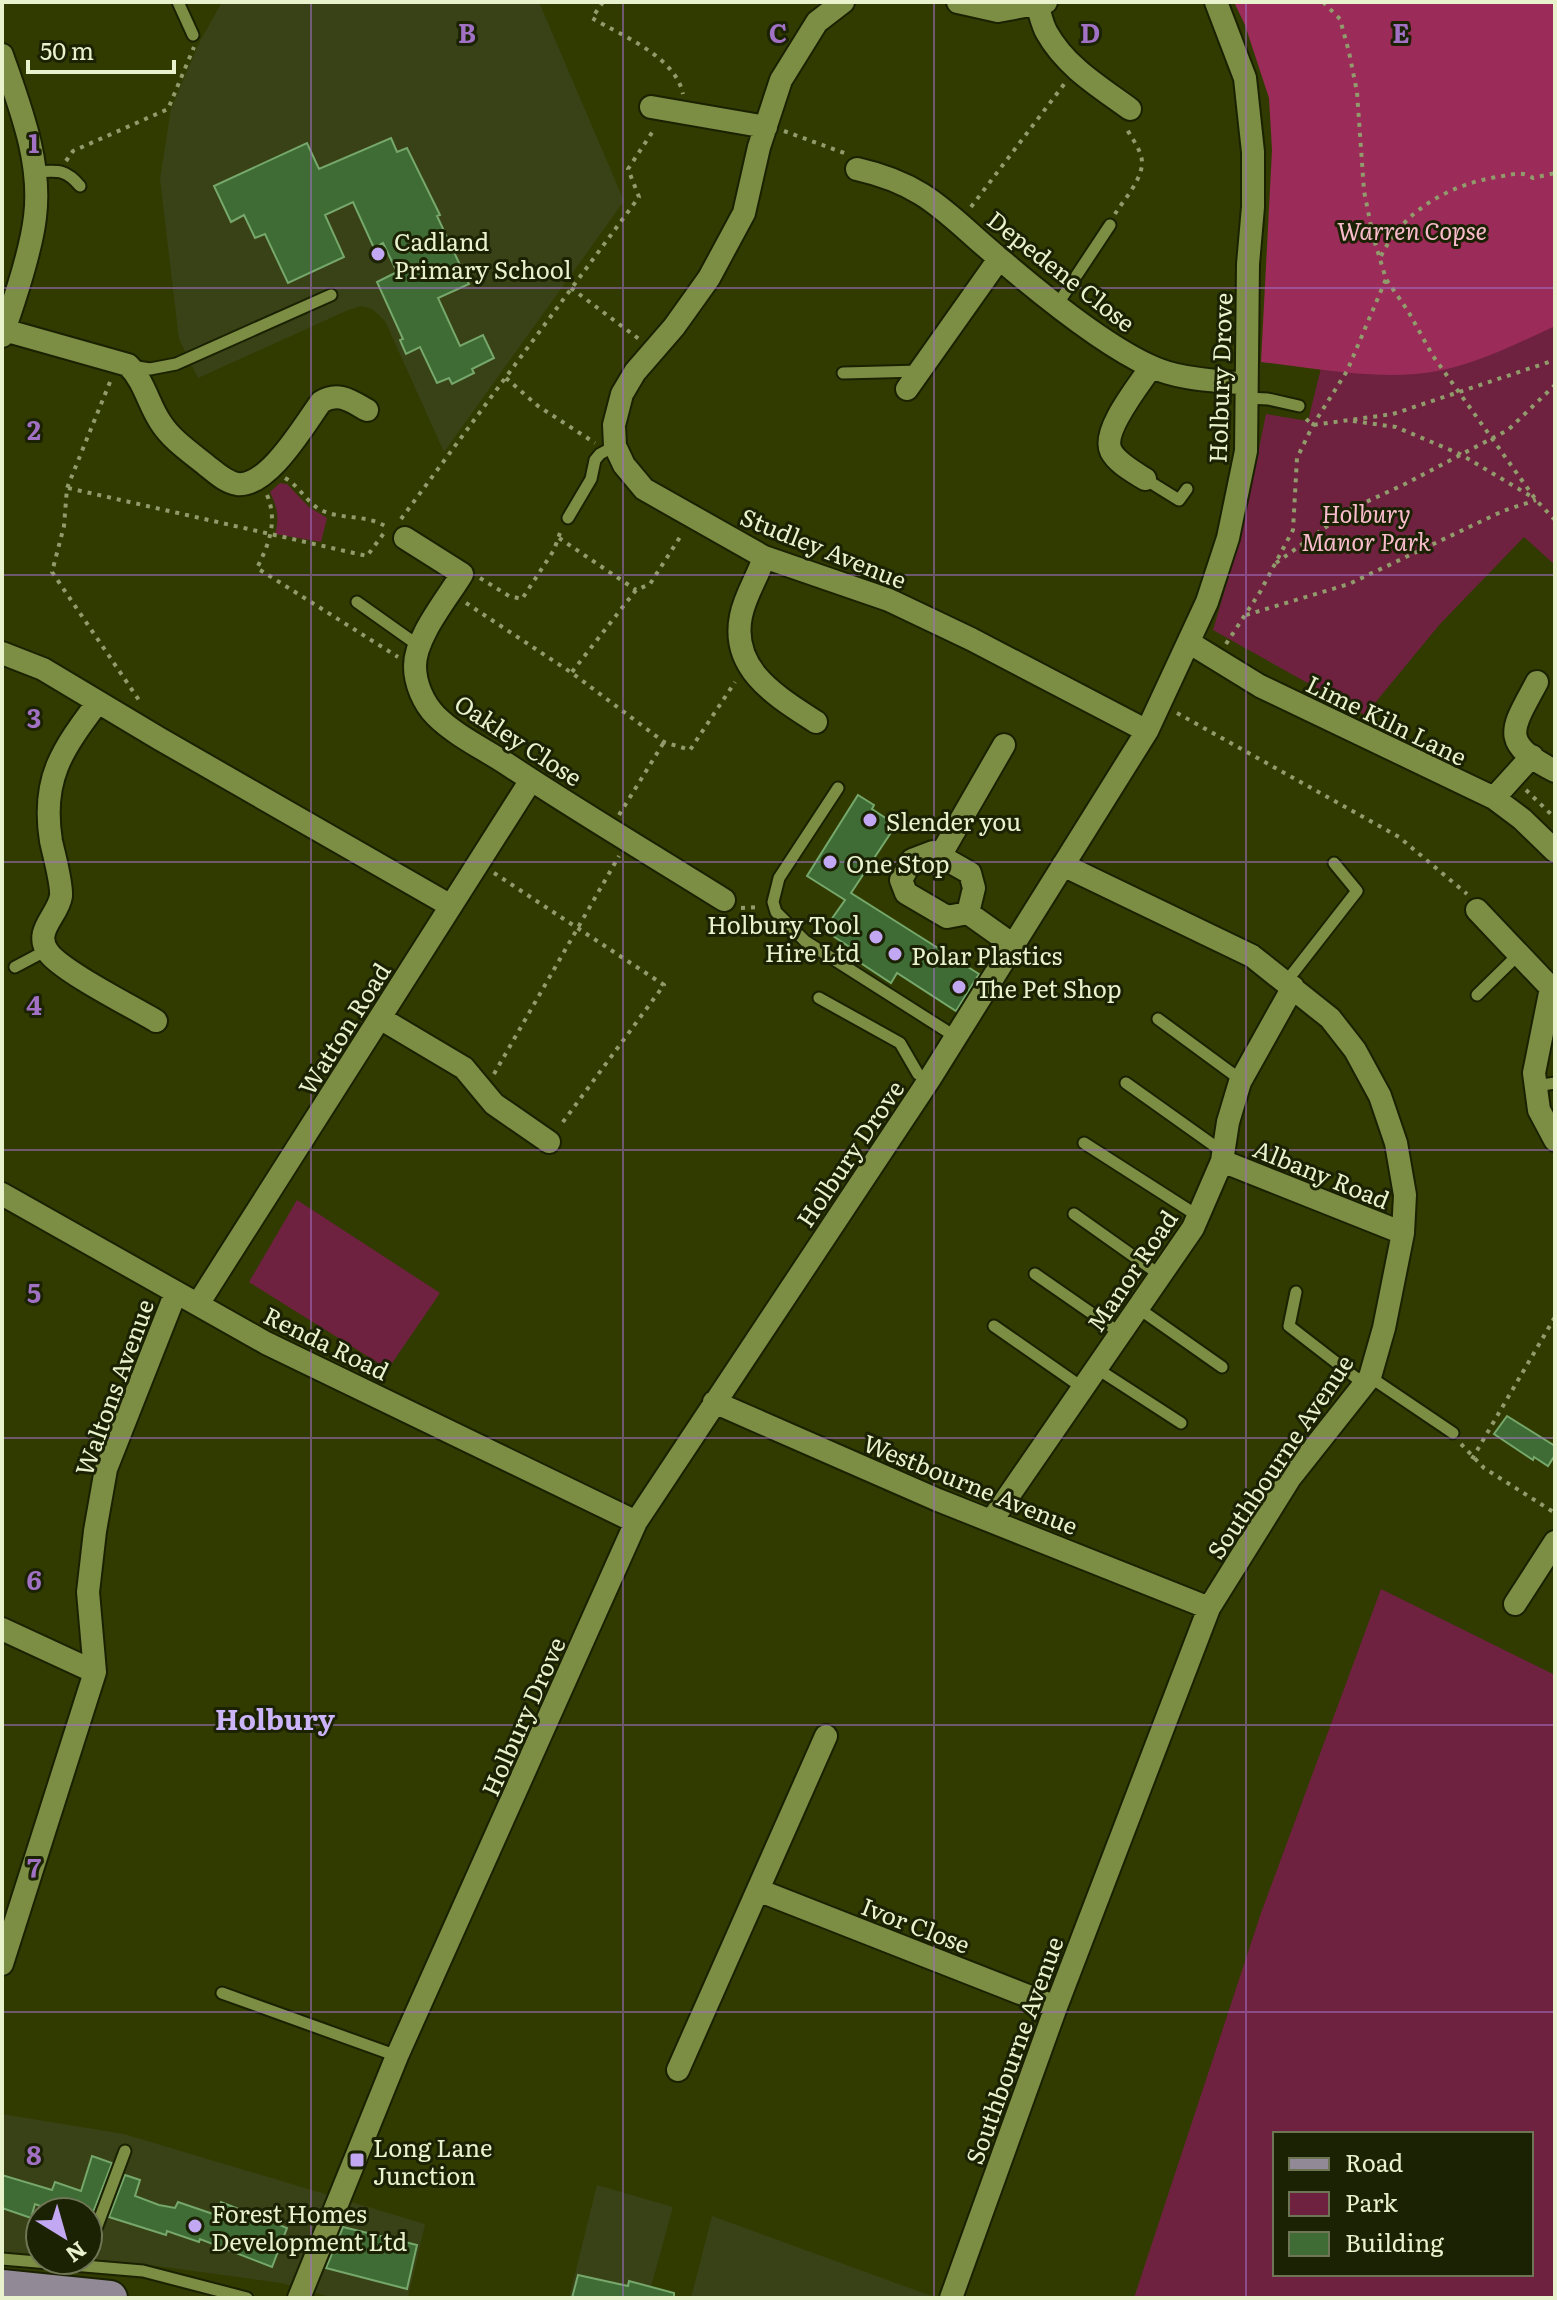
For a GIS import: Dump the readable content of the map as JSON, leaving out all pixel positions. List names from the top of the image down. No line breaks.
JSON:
{"streets":{"street":["Depedene Close","Holbury Drove","Studley Avenue","Lime Kiln Lane","Oakley Close","Watton Road","Albany Road","Manor Road","Renda Road","Waltons Avenue","Southbourne Avenue","Westbourne Avenue","Ivor Close"]},"crossings":[["Depedene Close","Holbury Drove"],["Holbury Drove","Studley Avenue"],["Holbury Drove","Lime Kiln Lane"],["Holbury Drove","Renda Road"],["Holbury Drove","Southbourne Avenue"],["Holbury Drove","Westbourne Avenue"],["Oakley Close","Watton Road"],["Watton Road","Renda Road"],["Albany Road","Manor Road"],["Albany Road","Southbourne Avenue"],["Manor Road","Southbourne Avenue"],["Manor Road","Westbourne Avenue"],["Renda Road","Waltons Avenue"],["Southbourne Avenue","Westbourne Avenue"],["Southbourne Avenue","Ivor Close"]],"districts":["Holbury"],"parks":["Warren Copse","Holbury Manor Park"],"places":{"other":["Cadland Primary School","Slender you","One Stop","Holbury Tool Hire Ltd","Polar Plastics","The Pet Shop","Forest Homes Development Ltd"],"transit":["Long Lane Junction"]},"legend":["Road","Park","Building"],"scale_bar":"50 m","north":"bottom right","grid":{"columns":["B","C","D","E"],"rows":["1","2","3","4","5","6","7","8"]}}
